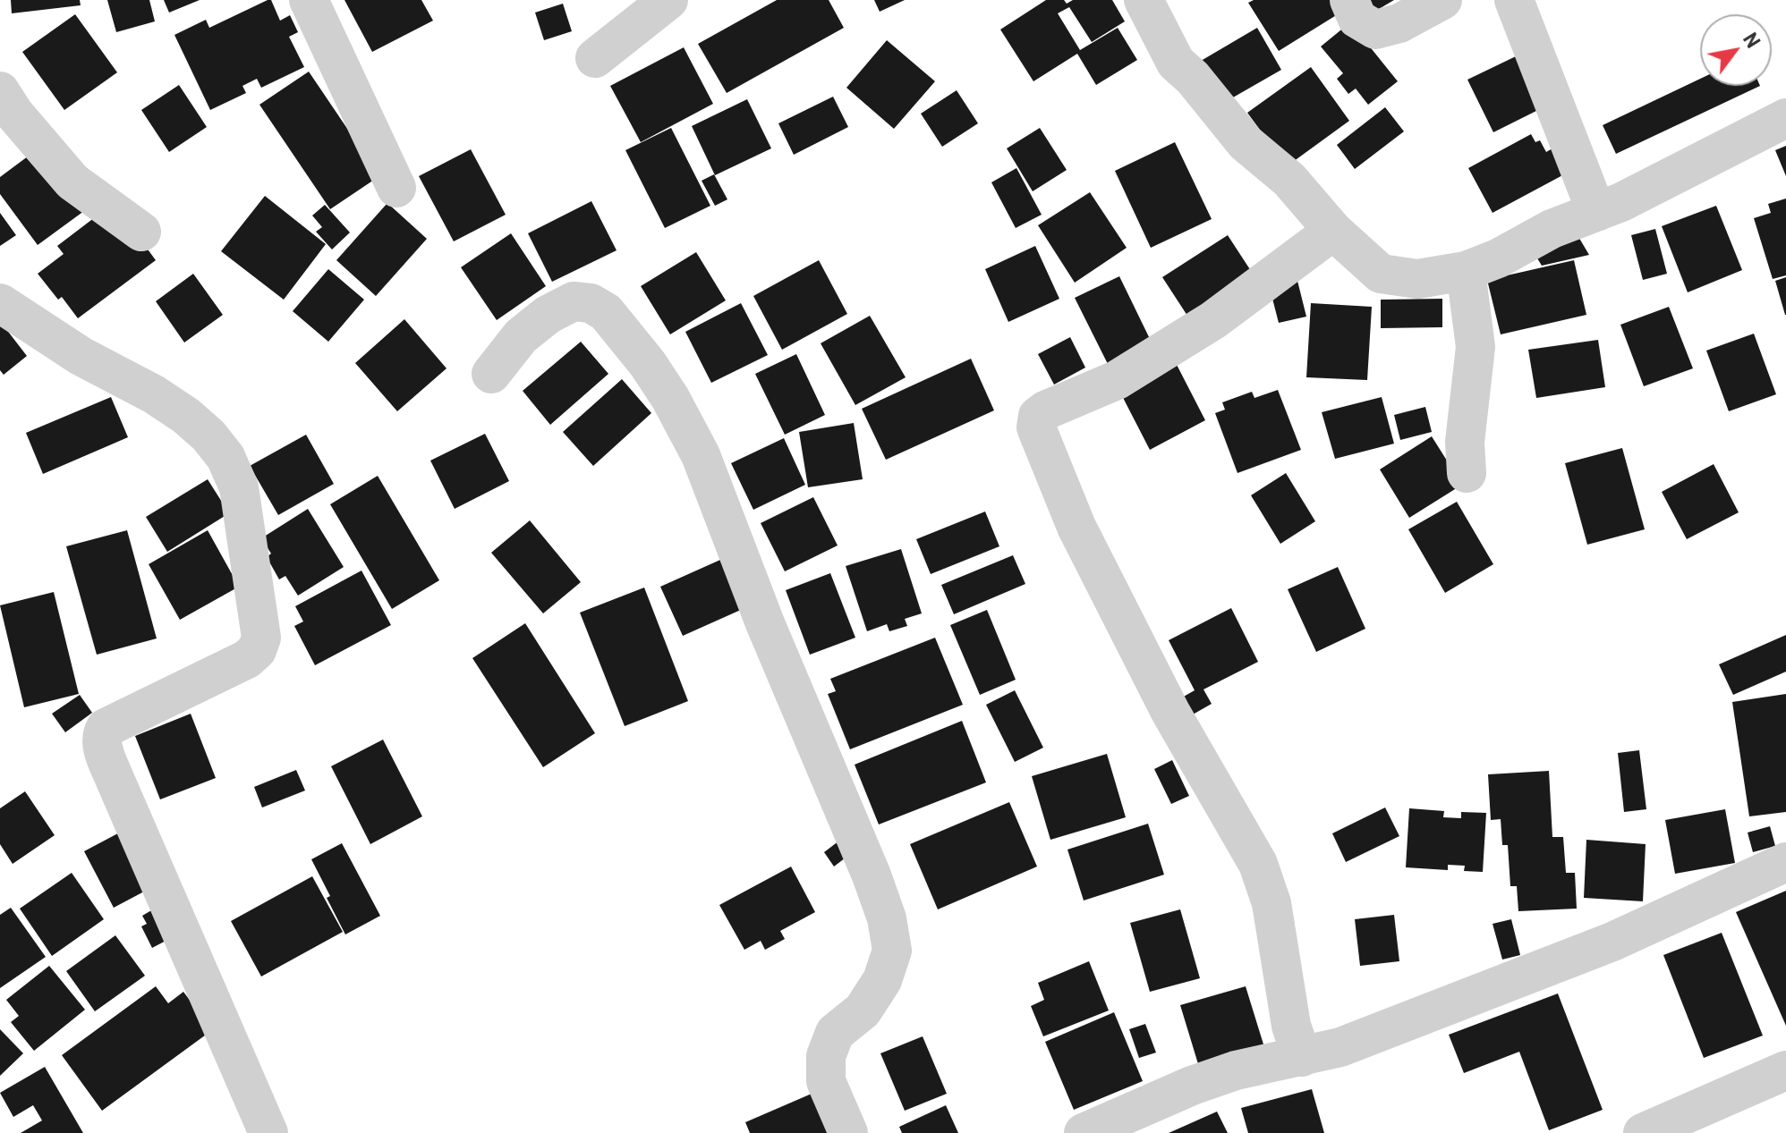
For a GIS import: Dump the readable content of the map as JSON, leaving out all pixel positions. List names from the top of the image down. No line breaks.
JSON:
{"north":"top right"}
